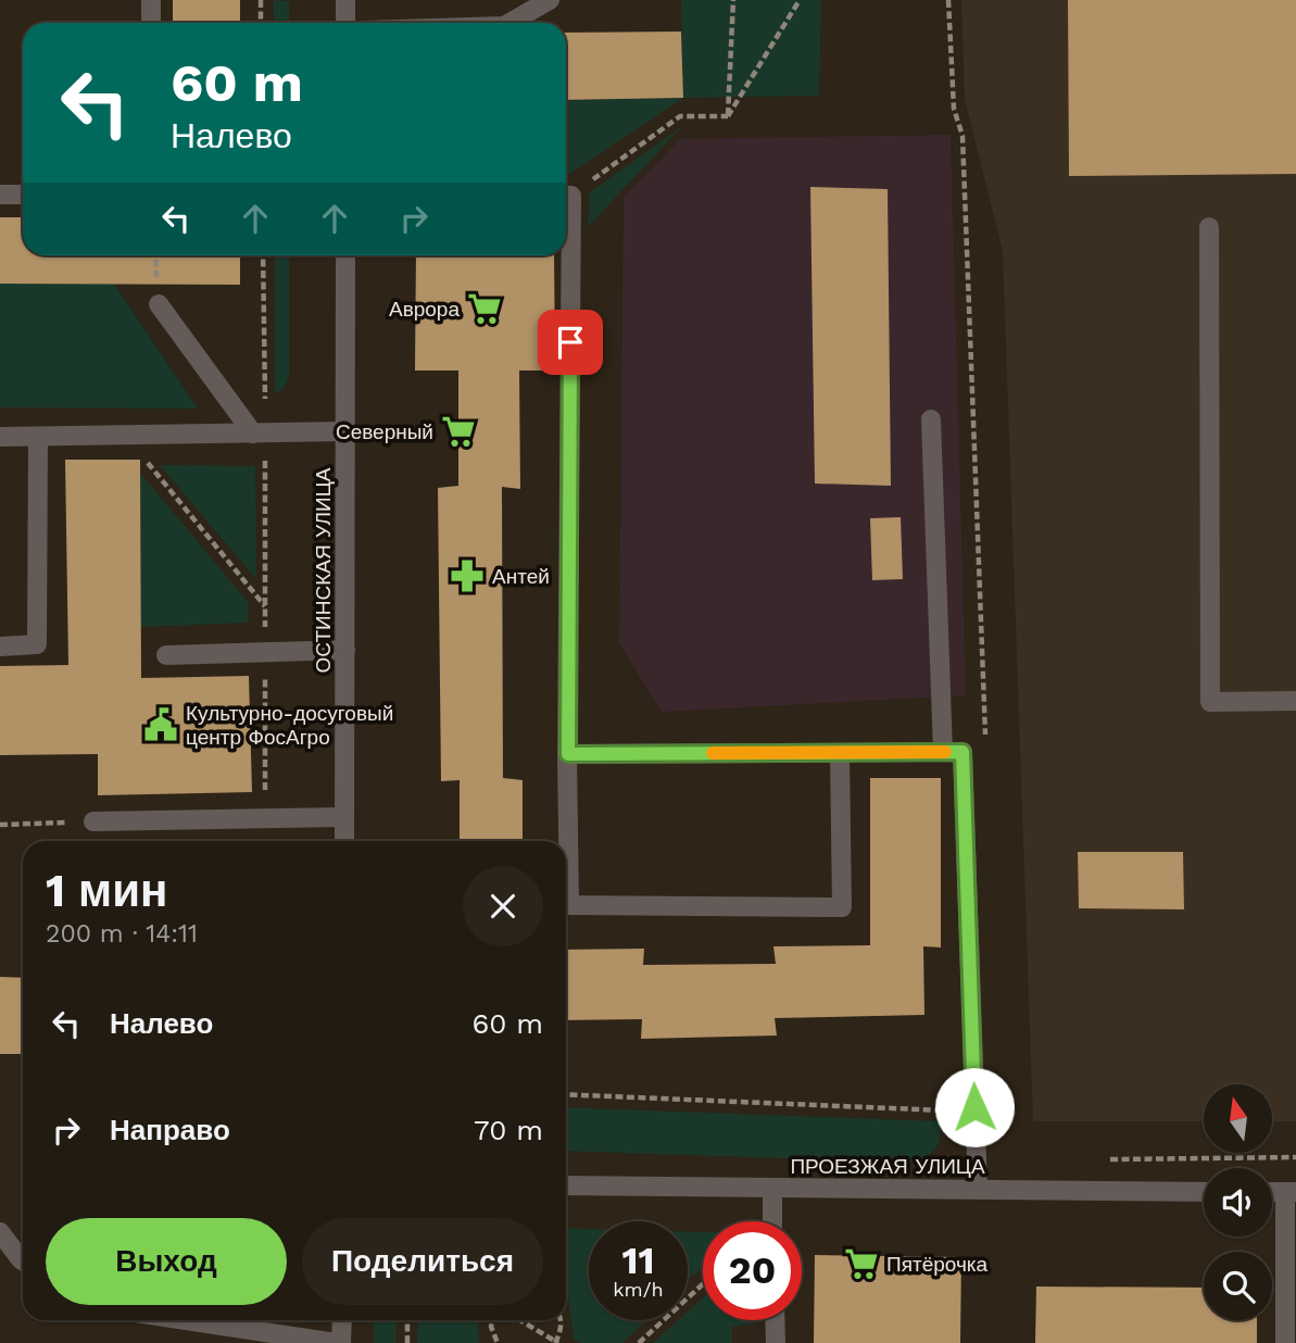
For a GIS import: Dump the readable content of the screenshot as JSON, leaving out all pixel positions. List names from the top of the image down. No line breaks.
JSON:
{"streets":{"street":["ОСТИНСКАЯ УЛИЦА","ПРОЕЗЖАЯ УЛИЦА"]},"places":{"supermarket":["Аврора","Северный","Пятёрочка"],"pharmacy":["Антей"],"public building":["Культурно-досуговый центр ФосАгро"]},"north":"top","page":{"turn":["60 m","Налево"],"heading":["1 мин","200 m · 14:11"],"list":[{"name":"Налево","value":"60 m"},{"name":"Направо","value":"70 m"}],"buttons":["Выход","Поделиться"],"speed":"11 km/h","limit":"20"}}
